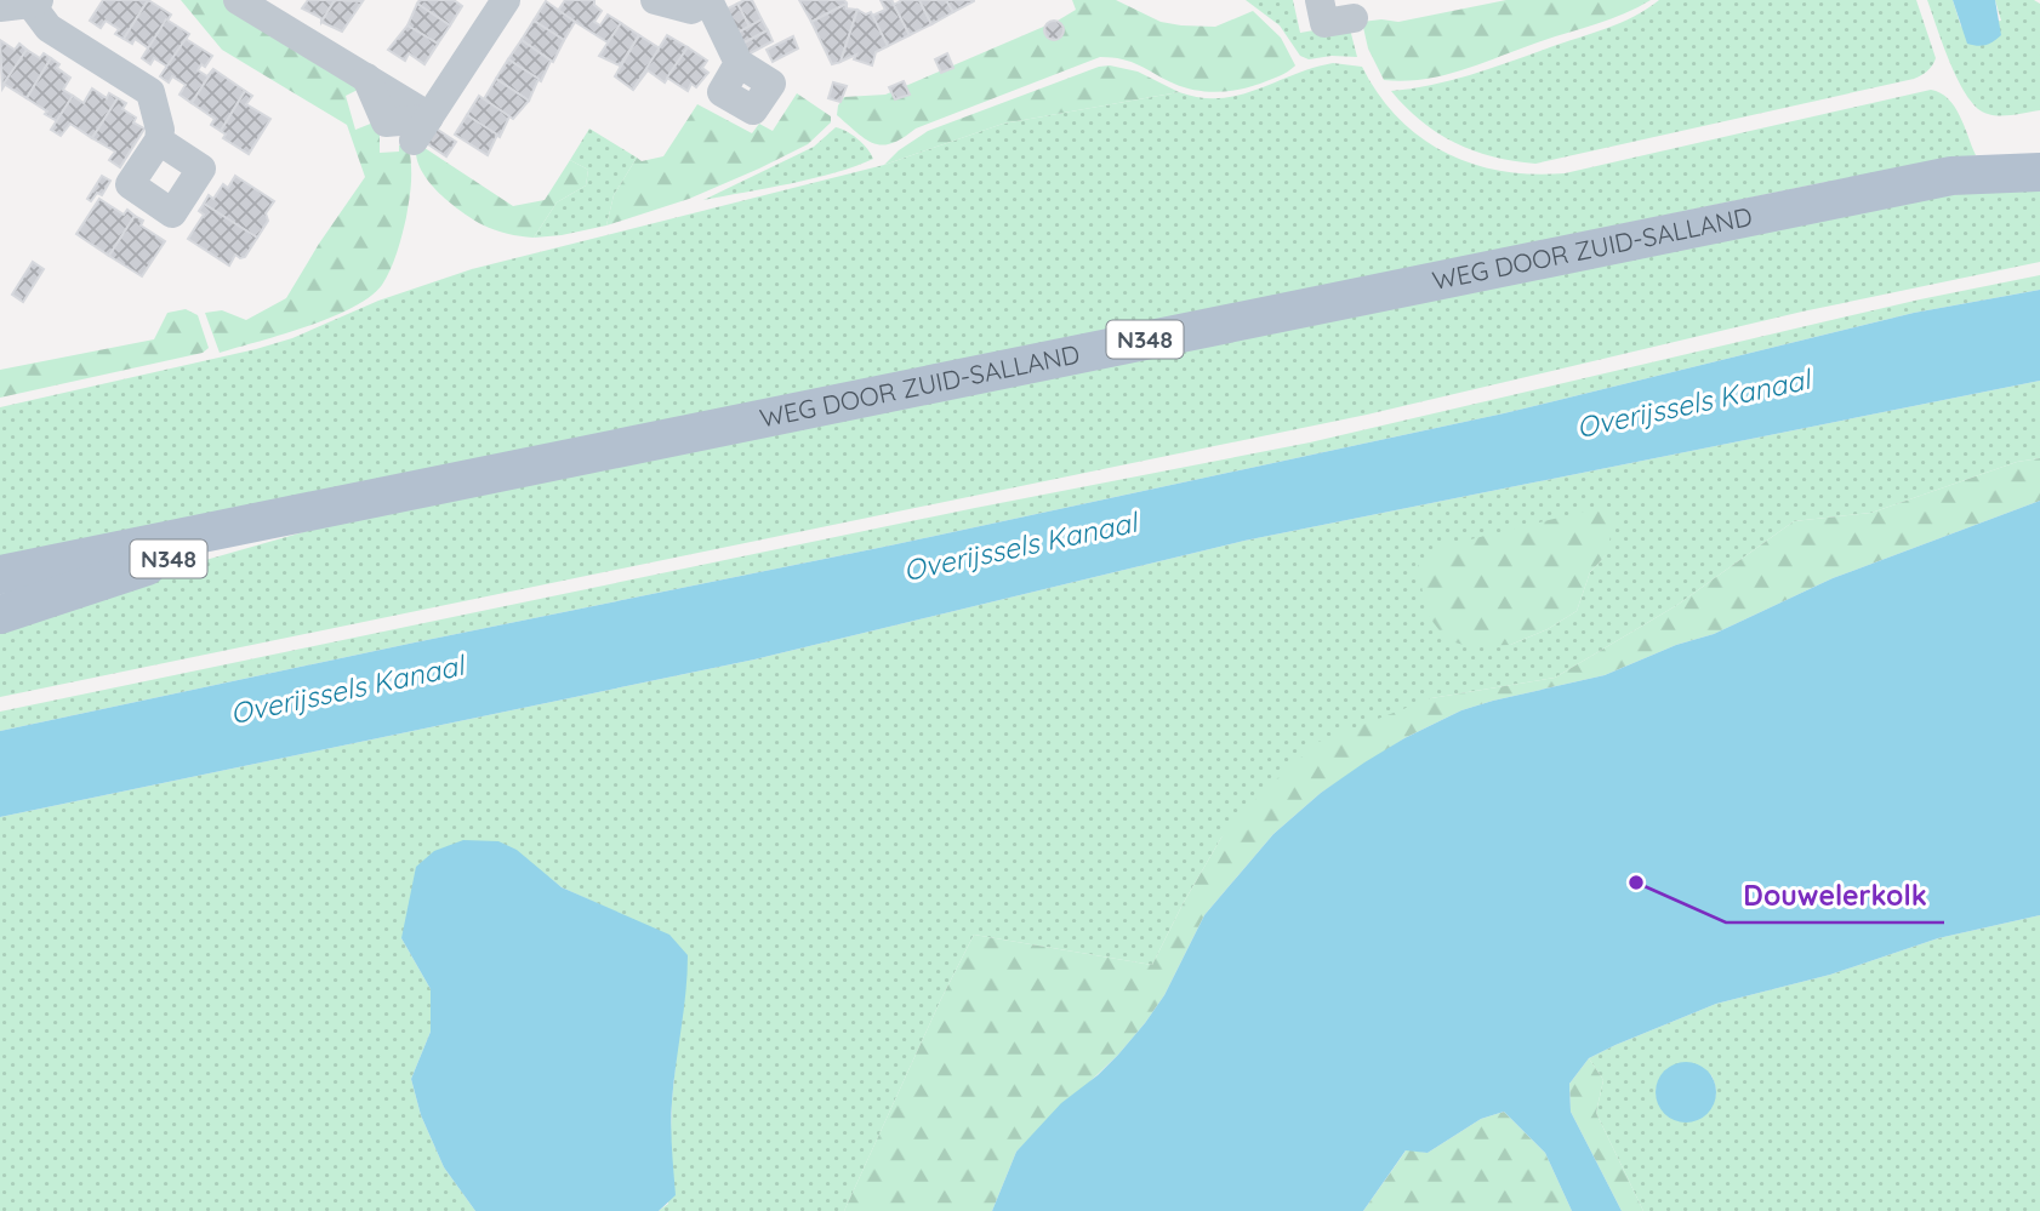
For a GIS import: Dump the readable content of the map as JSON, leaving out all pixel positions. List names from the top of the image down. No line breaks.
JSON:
{"streets":{"main road":["WEG DOOR ZUID-SALLAND","N348"]},"crossings":[["WEG DOOR ZUID-SALLAND","N348"]],"water":["Overijssels Kanaal"],"places":["Douwelerkolk"]}
